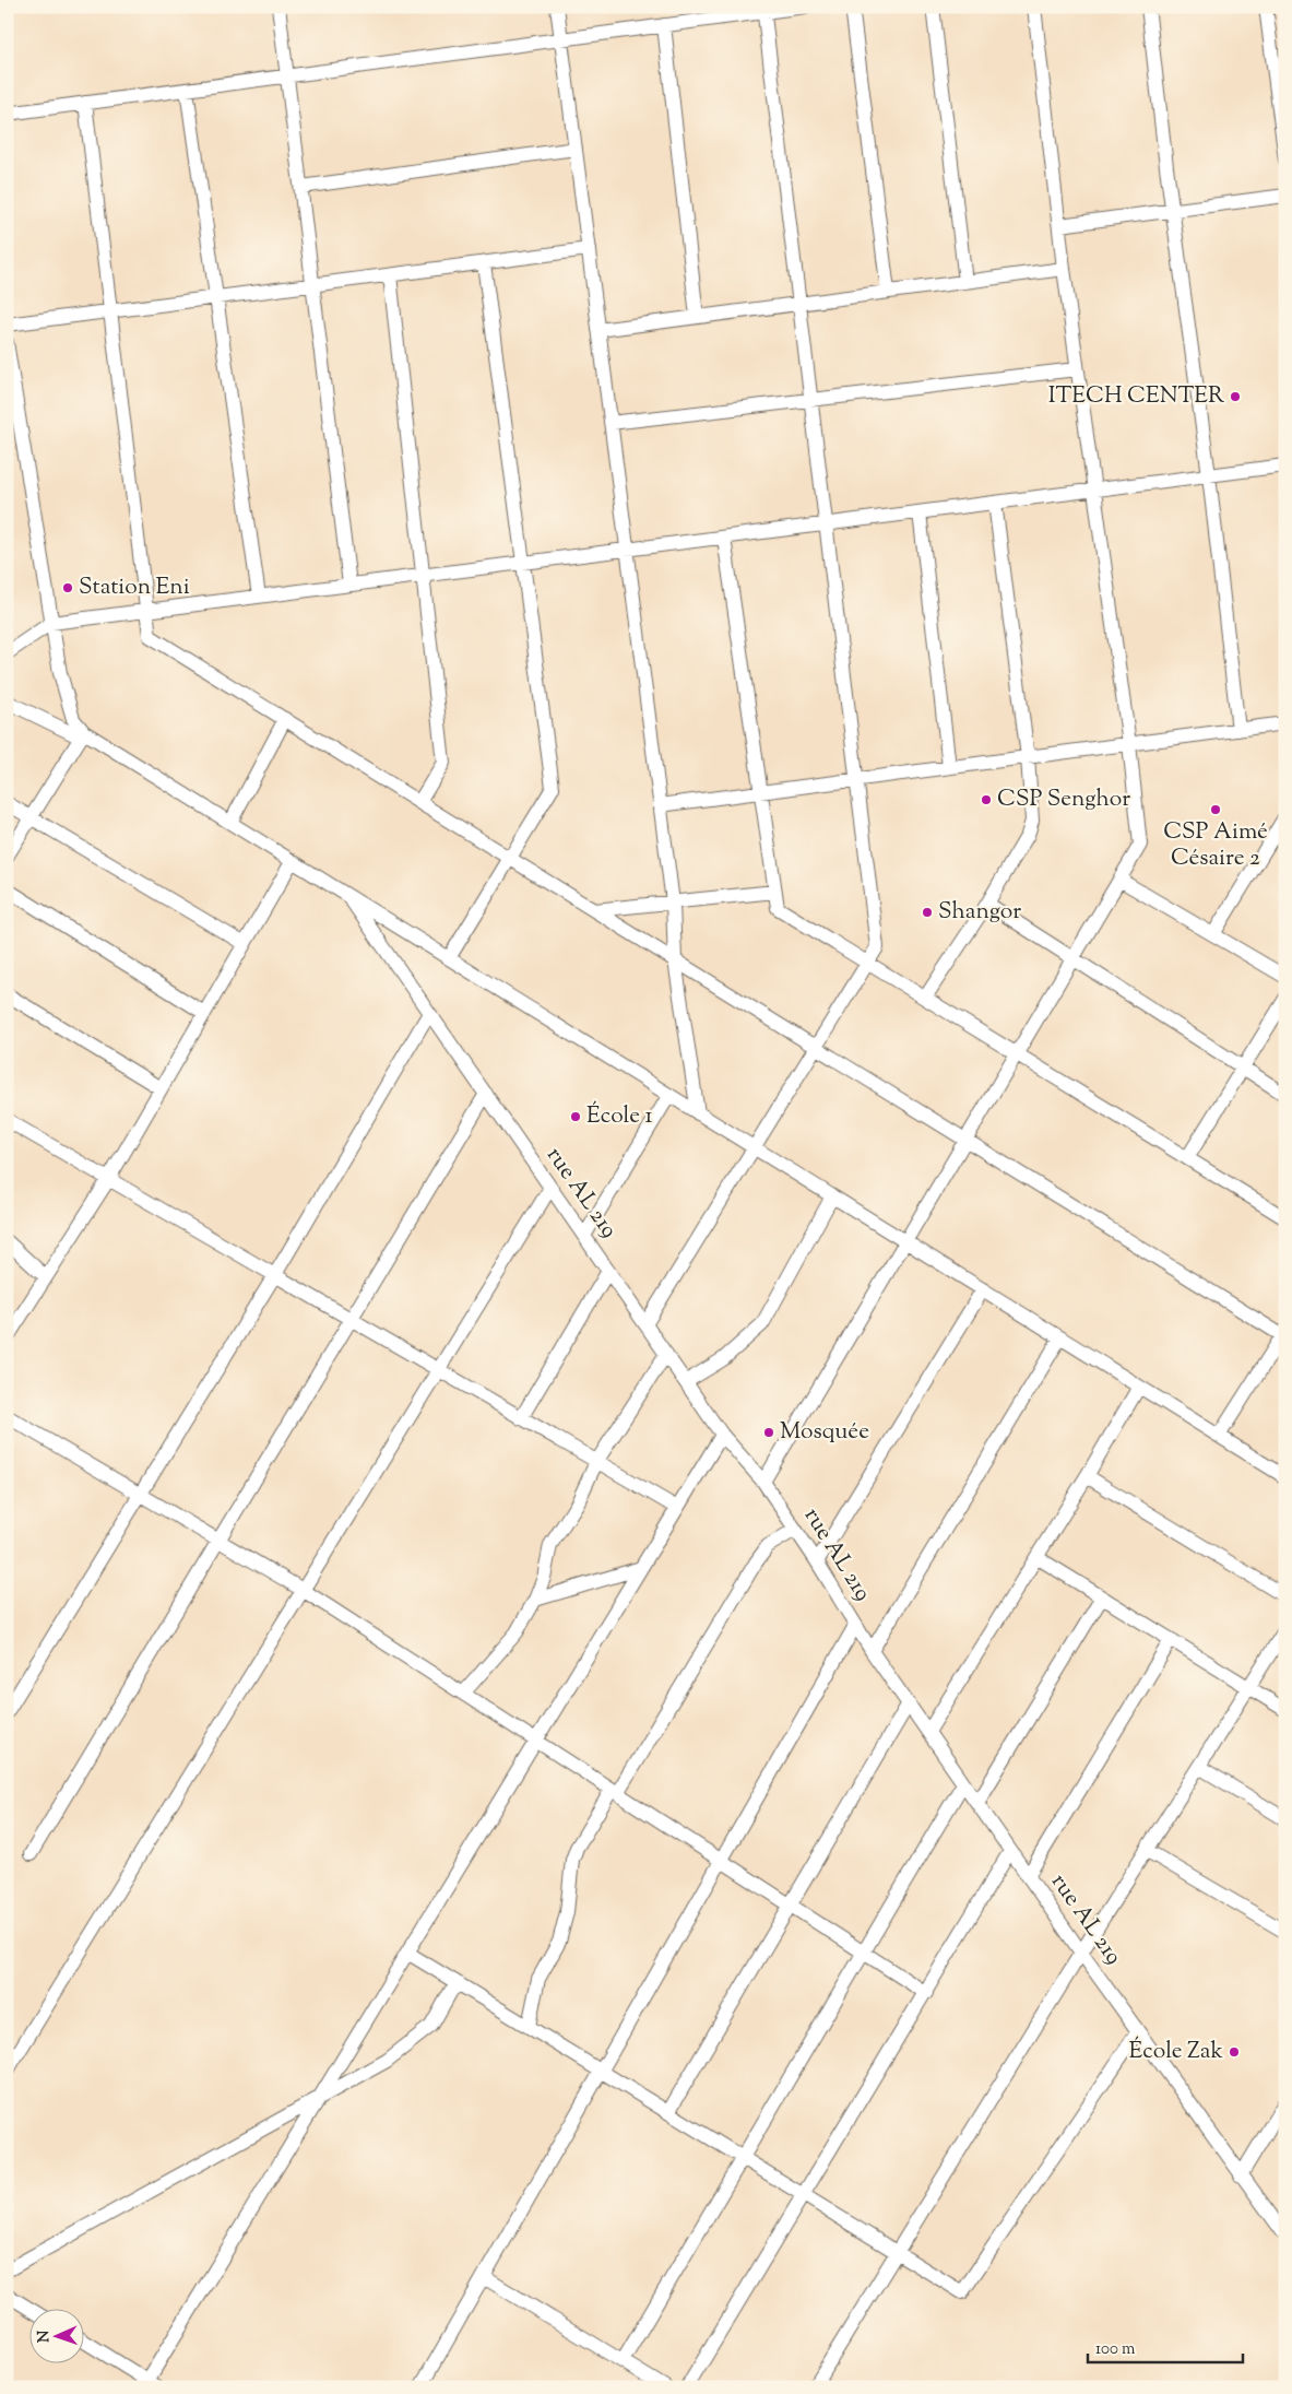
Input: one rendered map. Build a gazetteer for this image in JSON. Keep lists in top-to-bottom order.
{
  "streets": {
    "street": ["rue AL 219"]
  },
  "places": [
    "ITECH CENTER",
    "Station Eni",
    "CSP Senghor",
    "CSP Aimé Césaire 2",
    "Shangor",
    "École 1",
    "Mosquée",
    "École Zak"
  ],
  "scale_bar": "100 m",
  "north": "left"
}
